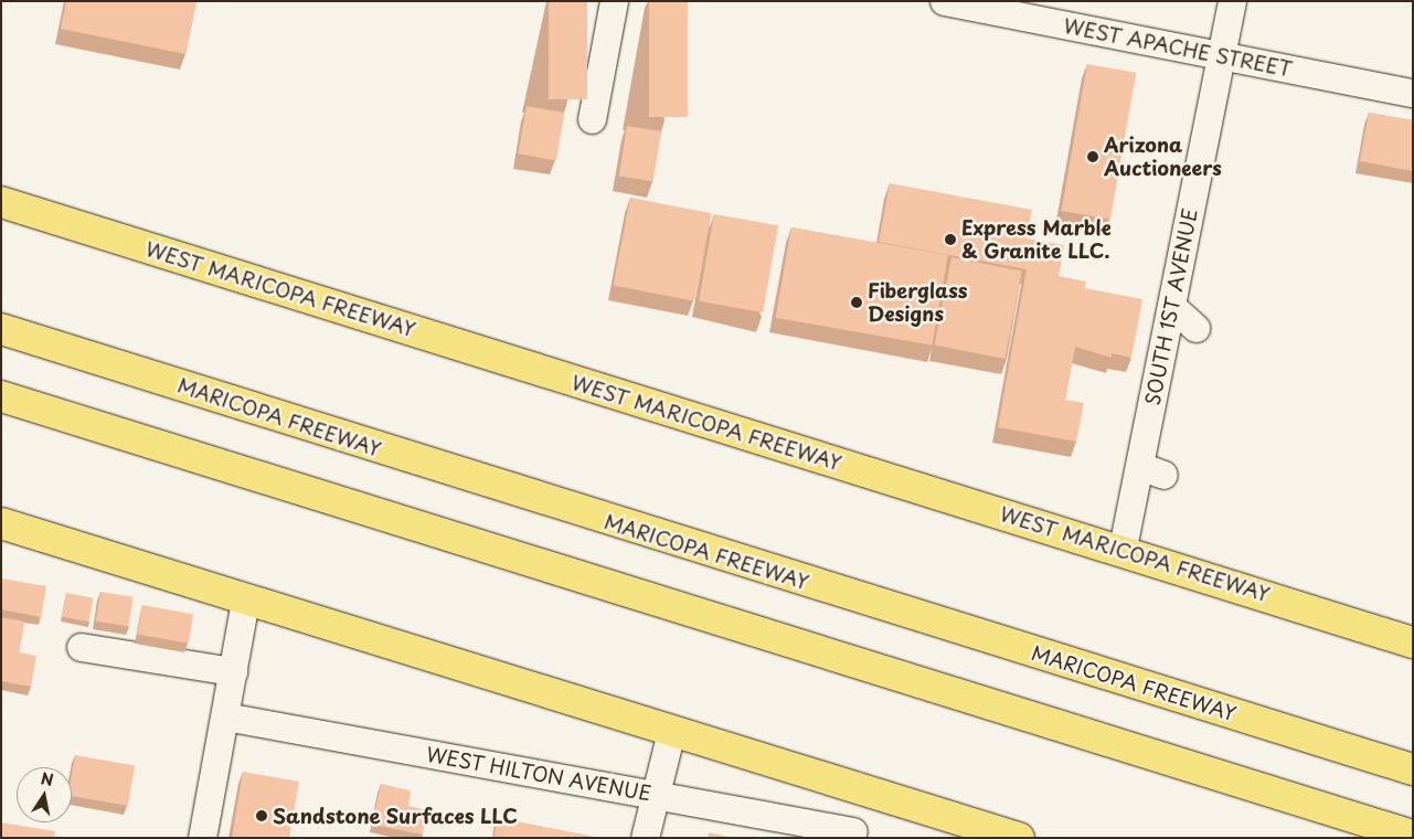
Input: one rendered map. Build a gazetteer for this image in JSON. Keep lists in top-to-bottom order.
{
  "streets": {
    "main road": ["WEST MARICOPA FREEWAY", "MARICOPA FREEWAY"],
    "street": ["WEST APACHE STREET", "SOUTH 1ST AVENUE", "WEST HILTON AVENUE"]
  },
  "crossings": [
    ["WEST APACHE STREET", "SOUTH 1ST AVENUE"],
    ["WEST MARICOPA FREEWAY", "SOUTH 1ST AVENUE"]
  ],
  "places": [
    "Arizona Auctioneers",
    "Express Marble & Granite LLC.",
    "Fiberglass Designs",
    "Sandstone Surfaces LLC"
  ],
  "north": "top"
}
